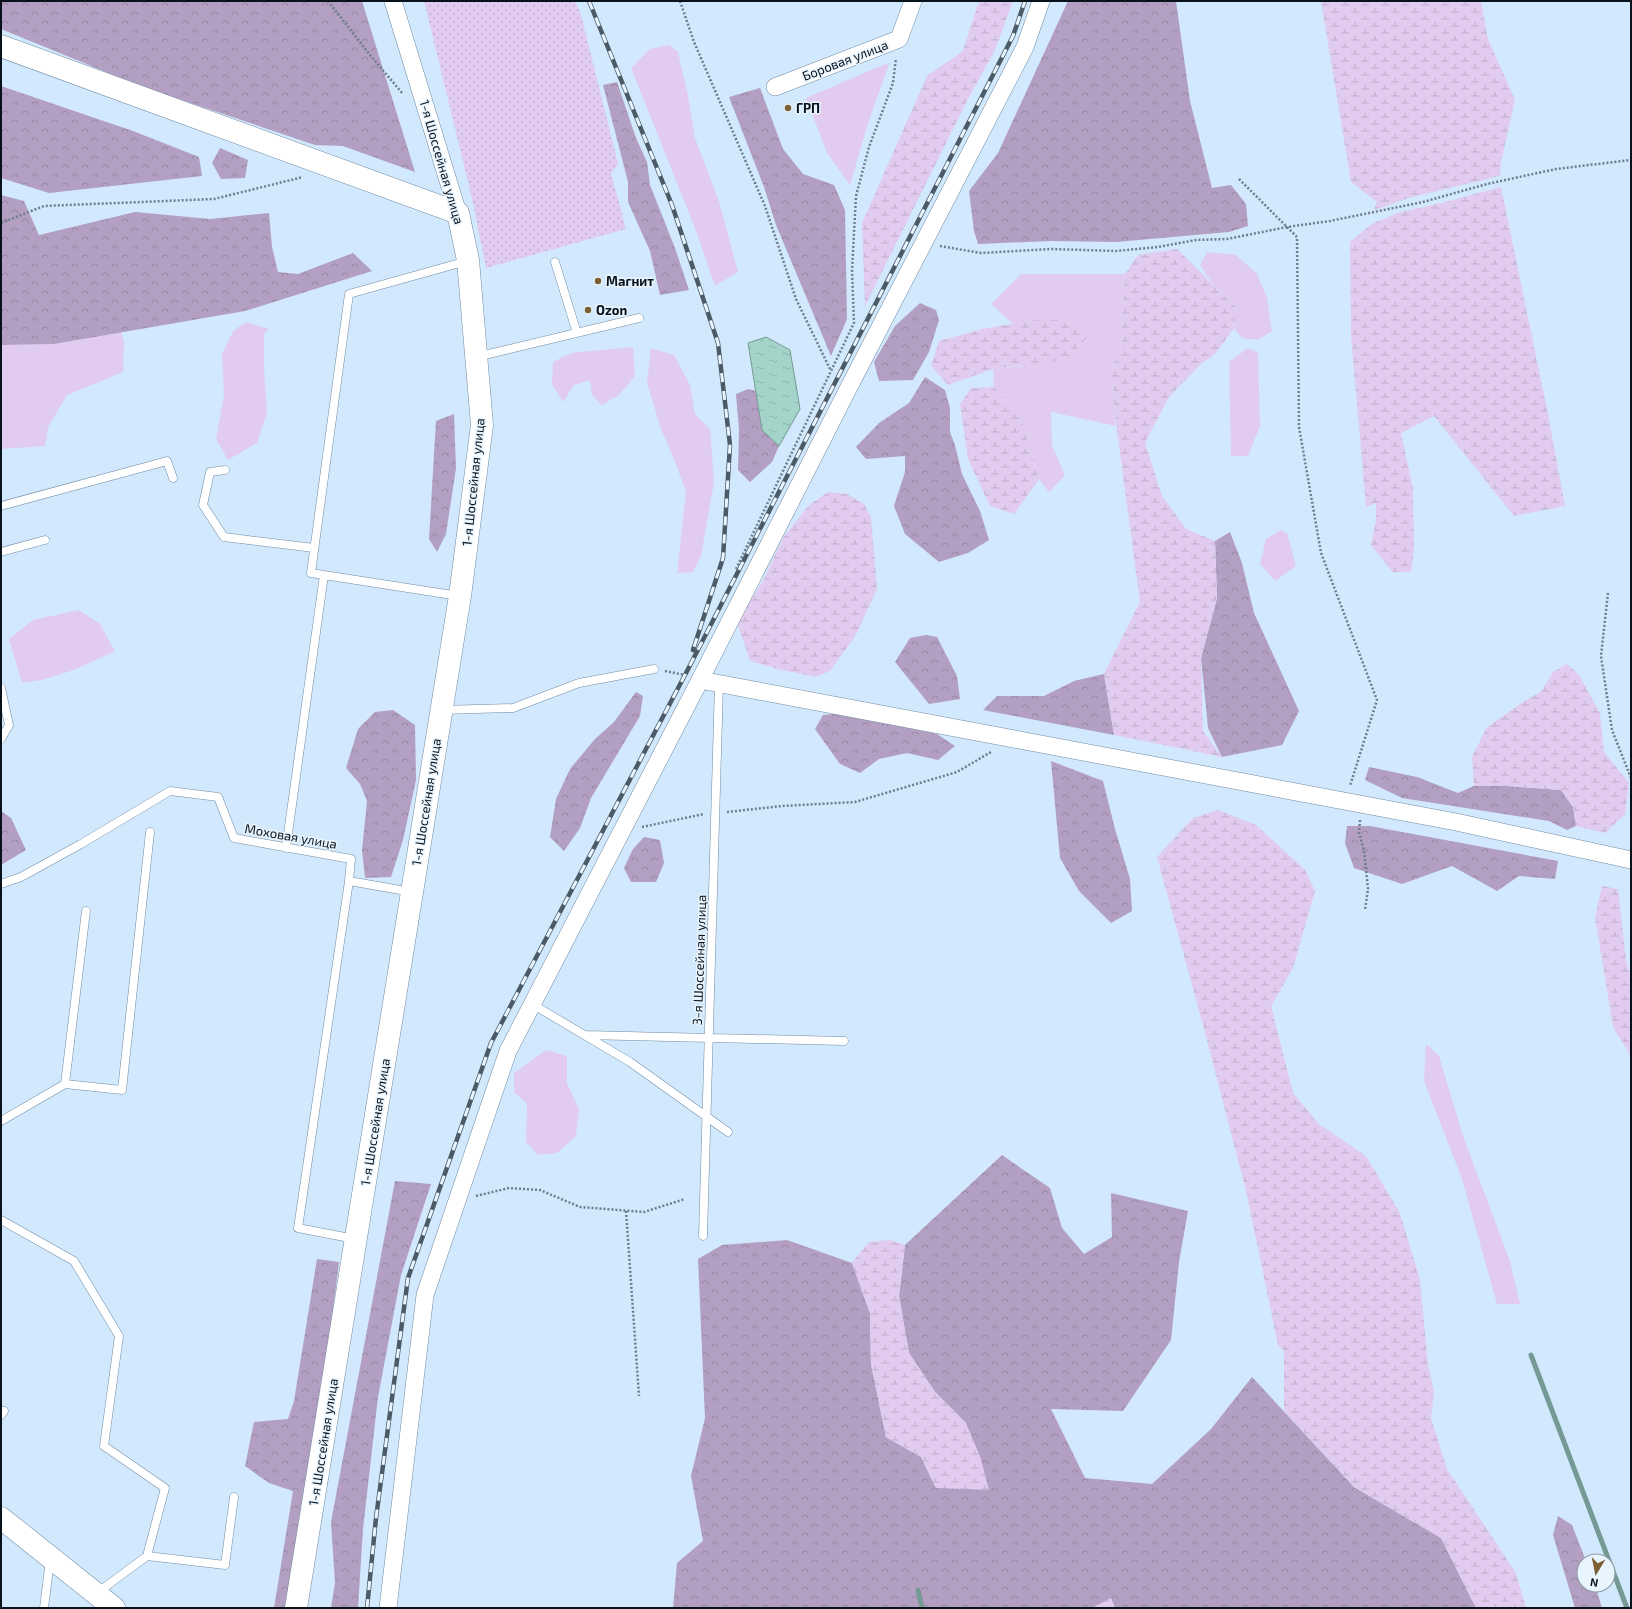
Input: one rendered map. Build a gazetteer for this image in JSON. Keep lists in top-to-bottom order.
{
  "streets": {
    "street": ["Боровая улица", "1-я Шоссейная улица"],
    "lane": ["Моховая улица", "3-я Шоссейная улица"]
  },
  "places": ["ГРП", "Магнит", "Ozon"],
  "north": "bottom"
}
